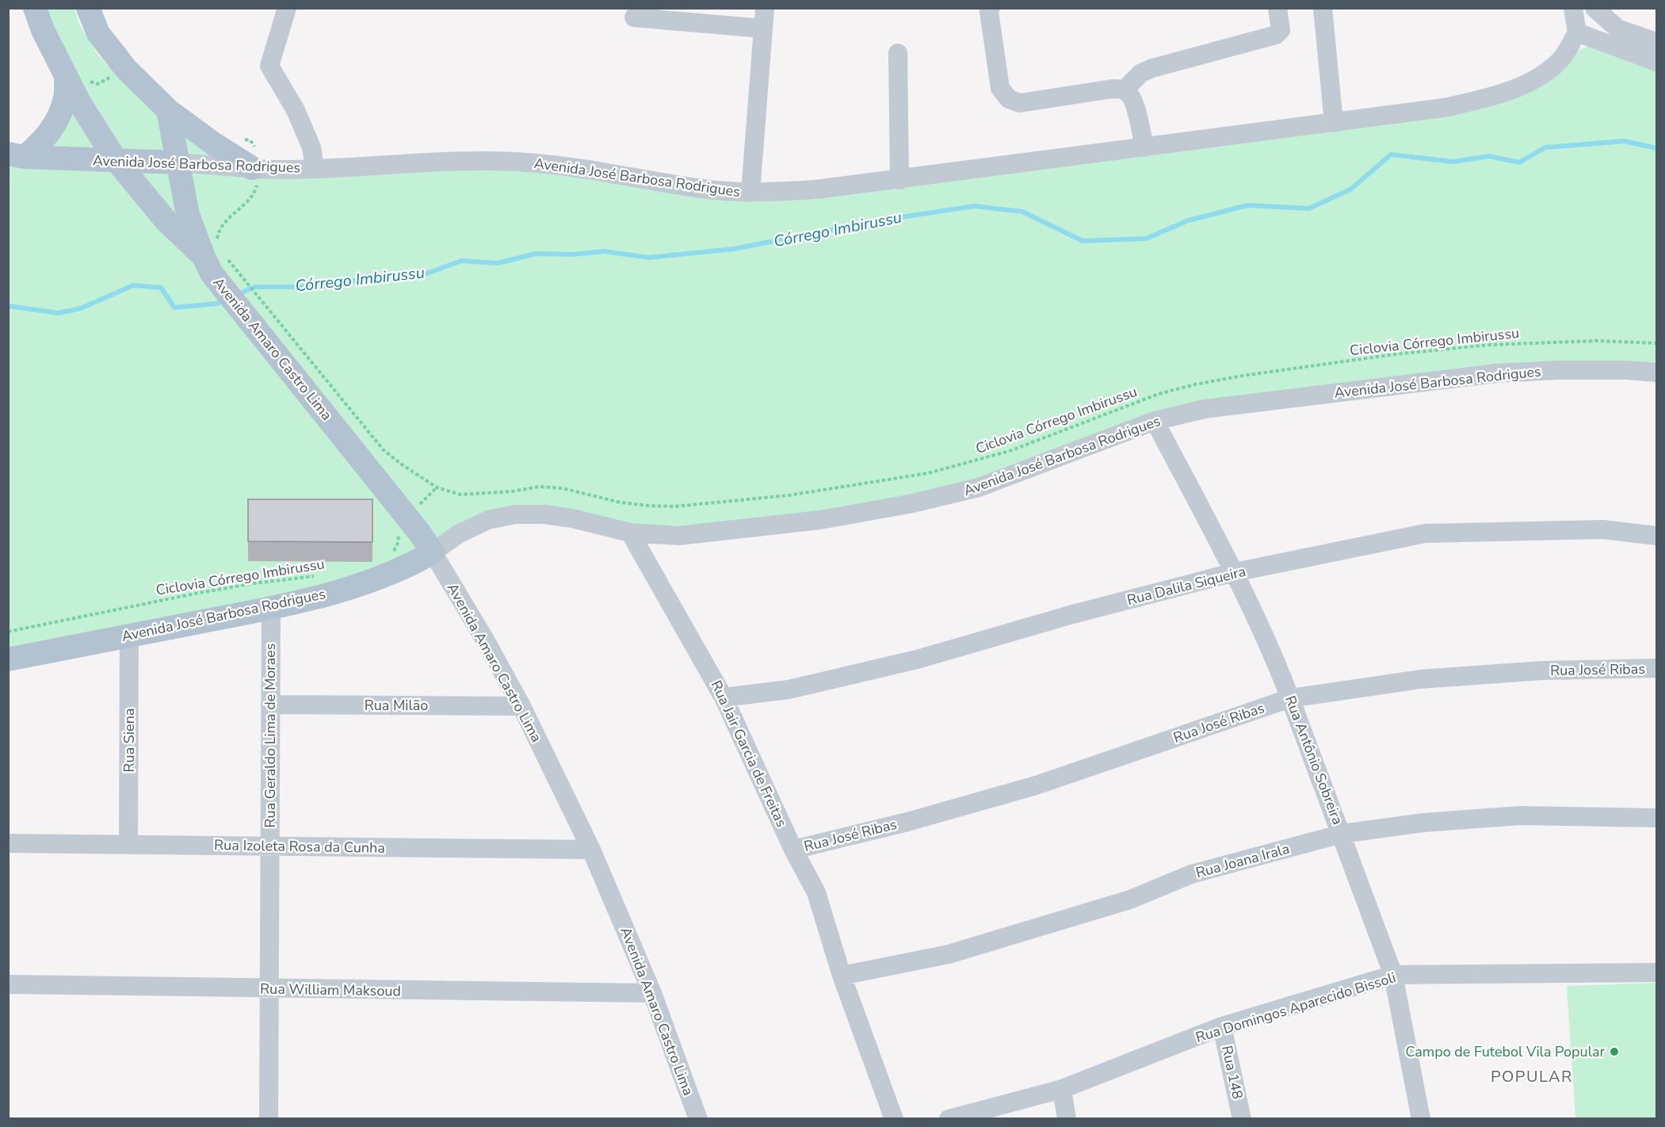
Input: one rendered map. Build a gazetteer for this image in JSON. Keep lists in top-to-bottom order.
{
  "streets": {
    "main road": ["Avenida José Barbosa Rodrigues", "Avenida Amaro Castro Lima"],
    "street": [
      "Rua Dalila Siqueira",
      "Rua José Ribas",
      "Rua Milão",
      "Rua Geraldo Lima de Moraes",
      "Rua Siena",
      "Rua Jair Garcia de Freitas",
      "Rua Antônio Sobreira",
      "Rua Izoleta Rosa da Cunha",
      "Rua Joana Irala",
      "Rua William Maksoud",
      "Rua Domingos Aparecido Bissoli",
      "Rua 148"
    ],
    "path": ["Ciclovia Córrego Imbirussu"]
  },
  "crossings": [
    ["Avenida José Barbosa Rodrigues", "Avenida Amaro Castro Lima"],
    ["Avenida José Barbosa Rodrigues", "Rua Geraldo Lima de Moraes"],
    ["Avenida José Barbosa Rodrigues", "Rua Siena"],
    ["Avenida José Barbosa Rodrigues", "Rua Jair Garcia de Freitas"],
    ["Avenida José Barbosa Rodrigues", "Rua Antônio Sobreira"],
    ["Ciclovia Córrego Imbirussu", "Avenida Amaro Castro Lima"],
    ["Avenida Amaro Castro Lima", "Rua Milão"],
    ["Avenida Amaro Castro Lima", "Rua Izoleta Rosa da Cunha"],
    ["Avenida Amaro Castro Lima", "Rua William Maksoud"],
    ["Rua Dalila Siqueira", "Rua Jair Garcia de Freitas"],
    ["Rua Dalila Siqueira", "Rua Antônio Sobreira"],
    ["Rua José Ribas", "Rua Jair Garcia de Freitas"],
    ["Rua José Ribas", "Rua Antônio Sobreira"],
    ["Rua Milão", "Rua Geraldo Lima de Moraes"],
    ["Rua Geraldo Lima de Moraes", "Rua Izoleta Rosa da Cunha"],
    ["Rua Geraldo Lima de Moraes", "Rua William Maksoud"],
    ["Rua Siena", "Rua Izoleta Rosa da Cunha"],
    ["Rua Jair Garcia de Freitas", "Rua Joana Irala"],
    ["Rua Antônio Sobreira", "Rua Joana Irala"],
    ["Rua Antônio Sobreira", "Rua Domingos Aparecido Bissoli"],
    ["Rua Domingos Aparecido Bissoli", "Rua 148"]
  ],
  "districts": ["POPULAR"],
  "water": ["Córrego Imbirussu"],
  "places": ["Campo de Futebol Vila Popular"]
}
